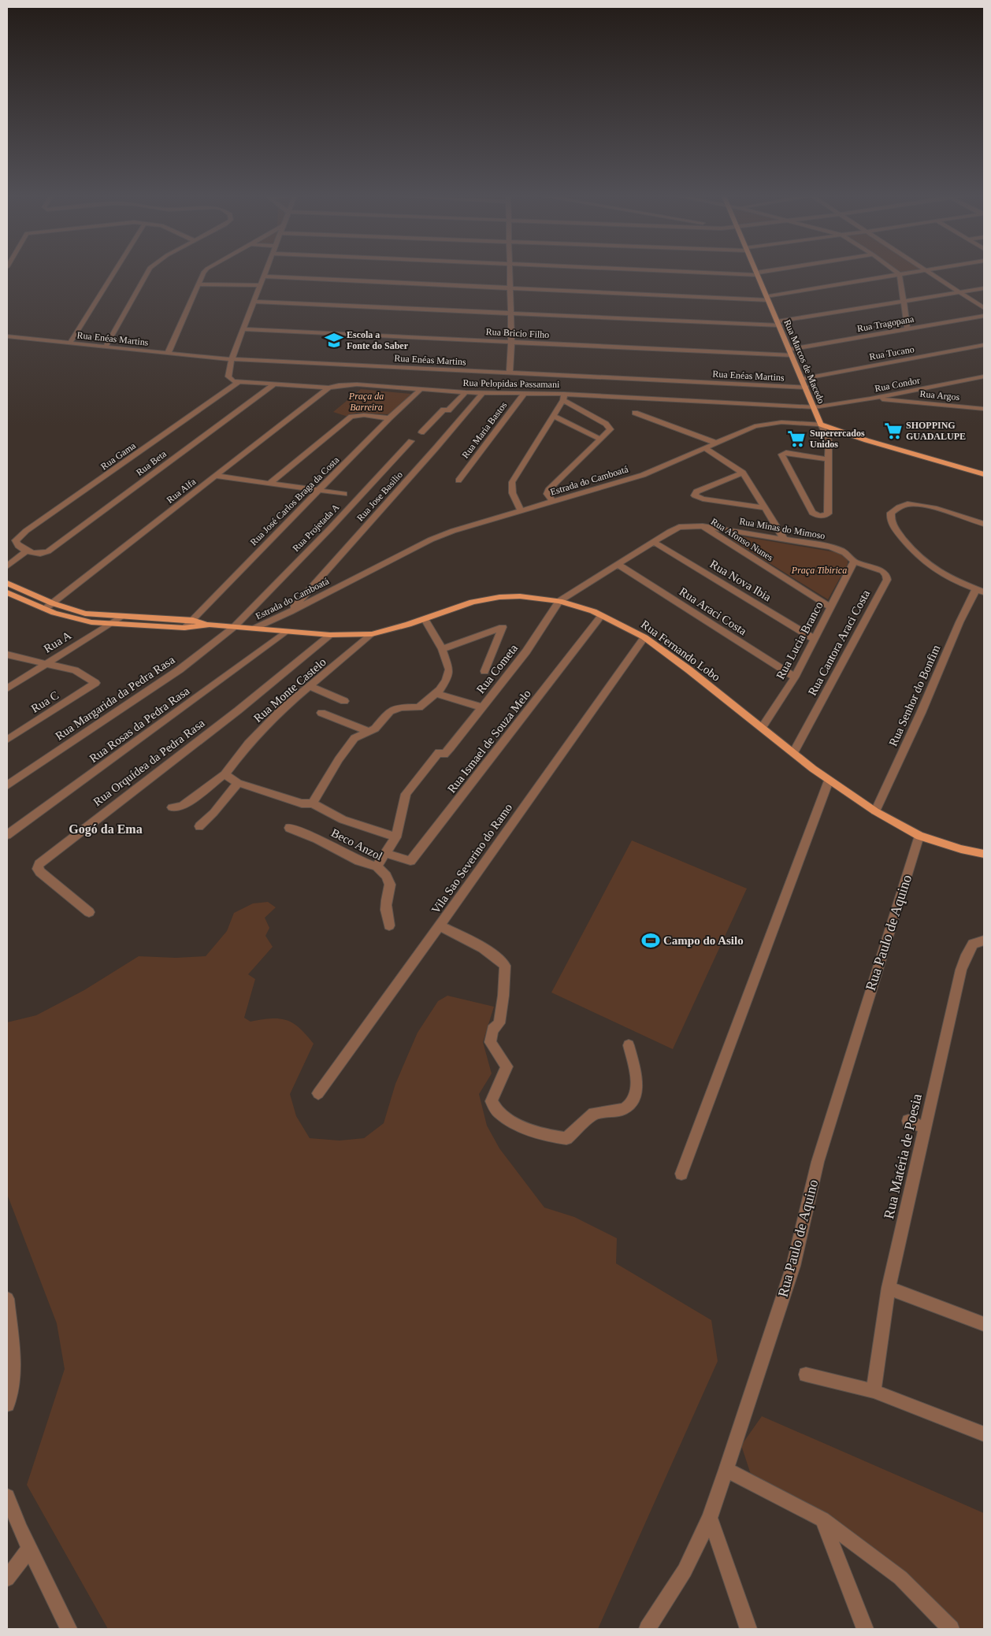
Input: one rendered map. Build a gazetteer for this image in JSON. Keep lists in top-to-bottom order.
{
  "streets": {
    "main road": ["Rua Marcos de Macedo", "Estrada do Camboatá", "Rua Fernando Lobo"],
    "street": [
      "Rua Tragopana",
      "Rua Bricio Filho",
      "Rua Enéas Martins",
      "Rua Tucano",
      "Rua Pelopidas Passamani",
      "Rua Condor",
      "Rua Argos",
      "Rua Maria Bastos",
      "Rua Gama",
      "Rua Beta",
      "Rua Alfa",
      "Rua Jose Basilio",
      "Rua José Carlos Braga da Costa",
      "Rua Projetada A",
      "Rua Minas do Mimoso",
      "Rua Afonso Nunes",
      "Rua Nova Ibia",
      "Rua Araci Costa",
      "Rua Lucia Branco",
      "Rua A",
      "Rua Cantora Araci Costa",
      "Rua Cometa",
      "Rua Monte Castelo",
      "Rua Senhor do Bonfim",
      "Rua Margarida da Pedra Rasa",
      "Rua C",
      "Rua Rosas da Pedra Rasa",
      "Rua Ismael de Souza Melo",
      "Rua Orquídea da Pedra Rasa",
      "Beco Anzol",
      "Vila Sao Severino do Ramo",
      "Rua Paulo de Aquino",
      "Rua Matéria de Poesia"
    ]
  },
  "crossings": [
    ["Rua Tragopana", "Rua Bricio Filho"],
    ["Rua Tragopana", "Rua Marcos de Macedo"],
    ["Rua Bricio Filho", "Rua Marcos de Macedo"],
    ["Rua Enéas Martins", "Rua Marcos de Macedo"],
    ["Rua Tucano", "Rua Marcos de Macedo"],
    ["Rua Marcos de Macedo", "Rua Pelopidas Passamani"],
    ["Rua Marcos de Macedo", "Rua Condor"],
    ["Rua Marcos de Macedo", "Estrada do Camboatá"],
    ["Rua Pelopidas Passamani", "Rua Condor"],
    ["Rua Pelopidas Passamani", "Rua Maria Bastos"],
    ["Rua Pelopidas Passamani", "Rua Gama"],
    ["Rua Pelopidas Passamani", "Rua Beta"],
    ["Rua Pelopidas Passamani", "Rua Alfa"],
    ["Rua Pelopidas Passamani", "Rua Jose Basilio"],
    ["Rua Pelopidas Passamani", "Rua José Carlos Braga da Costa"],
    ["Rua Condor", "Rua Argos"],
    ["Rua Gama", "Rua Beta"],
    ["Estrada do Camboatá", "Rua Alfa"],
    ["Estrada do Camboatá", "Rua Jose Basilio"],
    ["Estrada do Camboatá", "Rua José Carlos Braga da Costa"],
    ["Estrada do Camboatá", "Rua Projetada A"],
    ["Estrada do Camboatá", "Rua A"],
    ["Estrada do Camboatá", "Rua Fernando Lobo"],
    ["Estrada do Camboatá", "Rua Margarida da Pedra Rasa"],
    ["Rua Projetada A", "Rua Margarida da Pedra Rasa"],
    ["Rua Minas do Mimoso", "Rua Afonso Nunes"],
    ["Rua Minas do Mimoso", "Rua Lucia Branco"],
    ["Rua Minas do Mimoso", "Rua Cantora Araci Costa"],
    ["Rua Afonso Nunes", "Rua Nova Ibia"],
    ["Rua Afonso Nunes", "Rua Araci Costa"],
    ["Rua Afonso Nunes", "Rua Lucia Branco"],
    ["Rua Afonso Nunes", "Rua Fernando Lobo"],
    ["Rua Afonso Nunes", "Rua Cometa"],
    ["Rua Nova Ibia", "Rua Lucia Branco"],
    ["Rua Araci Costa", "Rua Lucia Branco"],
    ["Rua Lucia Branco", "Rua Cantora Araci Costa"],
    ["Rua Lucia Branco", "Rua Fernando Lobo"],
    ["Rua A", "Rua C"],
    ["Rua Cantora Araci Costa", "Rua Fernando Lobo"],
    ["Rua Fernando Lobo", "Rua Cometa"],
    ["Rua Fernando Lobo", "Rua Monte Castelo"],
    ["Rua Fernando Lobo", "Rua Senhor do Bonfim"],
    ["Rua Fernando Lobo", "Rua Rosas da Pedra Rasa"],
    ["Rua Fernando Lobo", "Rua Ismael de Souza Melo"],
    ["Rua Fernando Lobo", "Rua Orquídea da Pedra Rasa"],
    ["Rua Fernando Lobo", "Vila Sao Severino do Ramo"],
    ["Rua Fernando Lobo", "Rua Paulo de Aquino"]
  ],
  "districts": ["Gogó da Ema"],
  "parks": ["Praça da Barreira", "Praça Tibirica"],
  "places": {
    "school or university": ["Escola a Fonte do Saber"],
    "supermarket": ["SHOPPING GUADALUPE", "Superercados Unidos"],
    "sports": ["Campo do Asilo"]
  }
}
